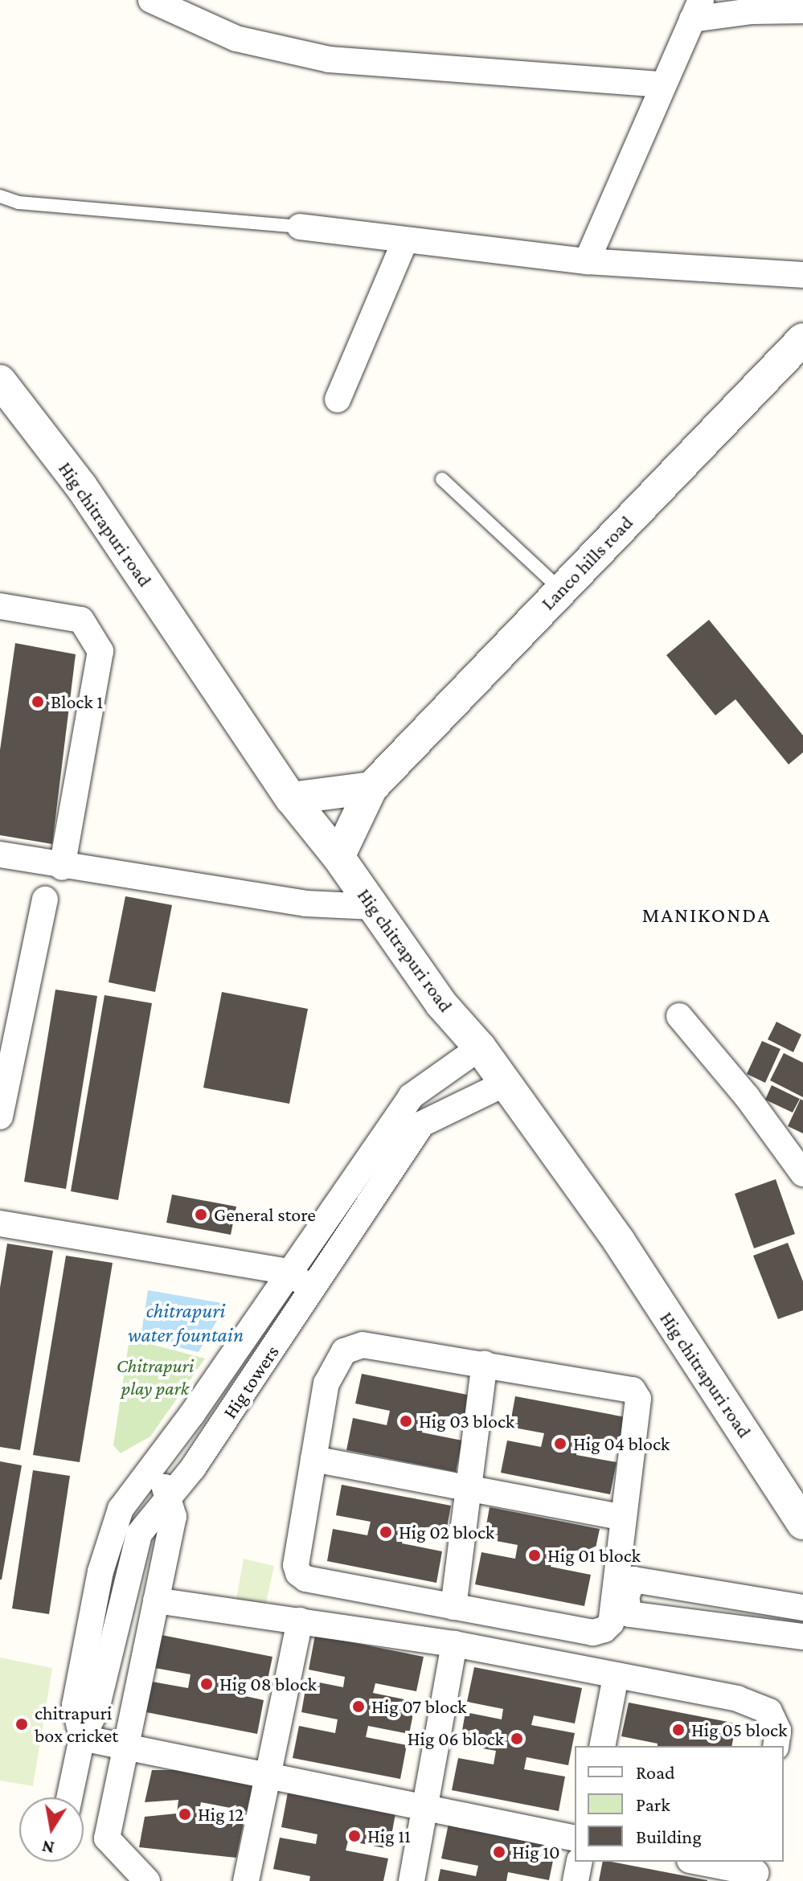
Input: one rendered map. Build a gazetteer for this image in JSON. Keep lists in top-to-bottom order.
{
  "streets": {
    "street": ["Hig chitrapuri road", "Lanco hills road", "Hig towers"]
  },
  "crossings": [
    ["Hig chitrapuri road", "Lanco hills road"],
    ["Hig chitrapuri road", "Hig towers"]
  ],
  "districts": ["MANIKONDA"],
  "water": ["chitrapuri water fountain"],
  "parks": ["Chitrapuri play park"],
  "places": [
    "Block 1",
    "General store",
    "Hig 03 block",
    "Hig 04 block",
    "Hig 02 block",
    "Hig 01 block",
    "Hig 08 block",
    "Hig 07 block",
    "chitrapuri box cricket",
    "Hig 05 block",
    "Hig 06 block",
    "Hig 12",
    "Hig 11",
    "Hig 10"
  ],
  "legend": ["Road", "Park", "Building"],
  "north": "bottom"
}
